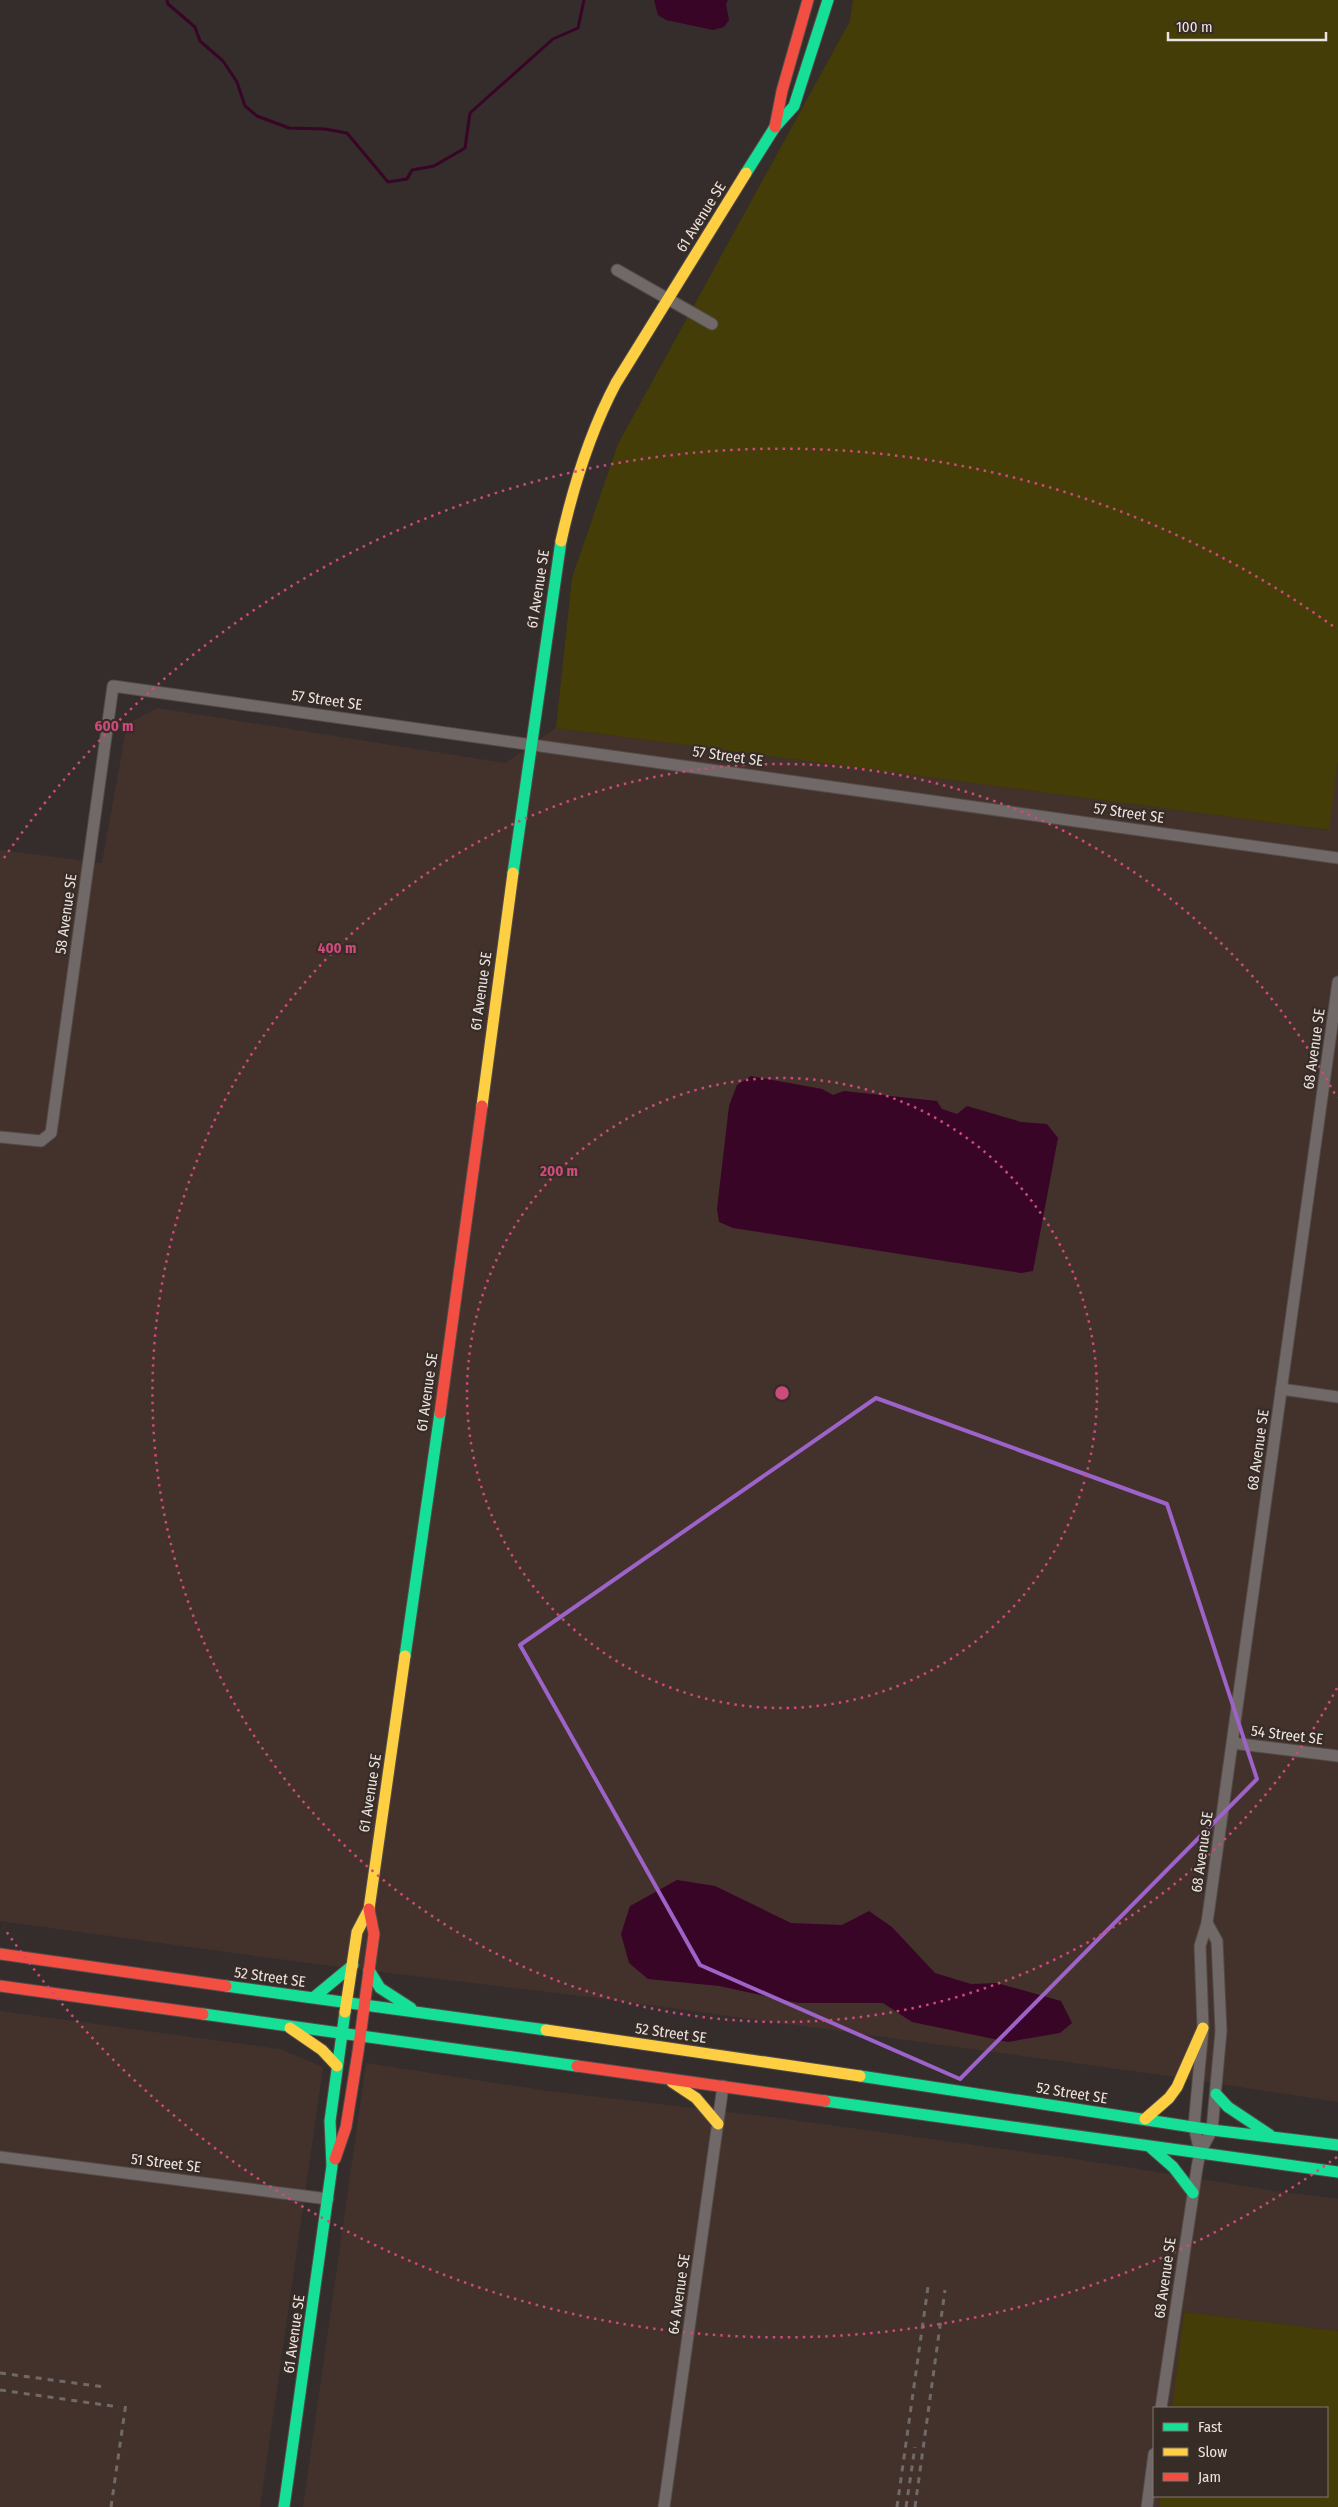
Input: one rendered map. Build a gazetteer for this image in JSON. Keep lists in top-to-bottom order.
{
  "streets": {
    "main road": ["61 Avenue SE", "52 Street SE"],
    "street": [
      "57 Street SE",
      "58 Avenue SE",
      "68 Avenue SE",
      "54 Street SE",
      "51 Street SE",
      "64 Avenue SE"
    ]
  },
  "crossings": [
    ["61 Avenue SE", "57 Street SE"],
    ["61 Avenue SE", "52 Street SE"],
    ["61 Avenue SE", "51 Street SE"],
    ["57 Street SE", "58 Avenue SE"],
    ["68 Avenue SE", "54 Street SE"],
    ["68 Avenue SE", "52 Street SE"]
  ],
  "legend": ["Fast", "Slow", "Jam"],
  "scale_bar": "100 m",
  "rings": ["600 m", "400 m", "200 m"]
}
